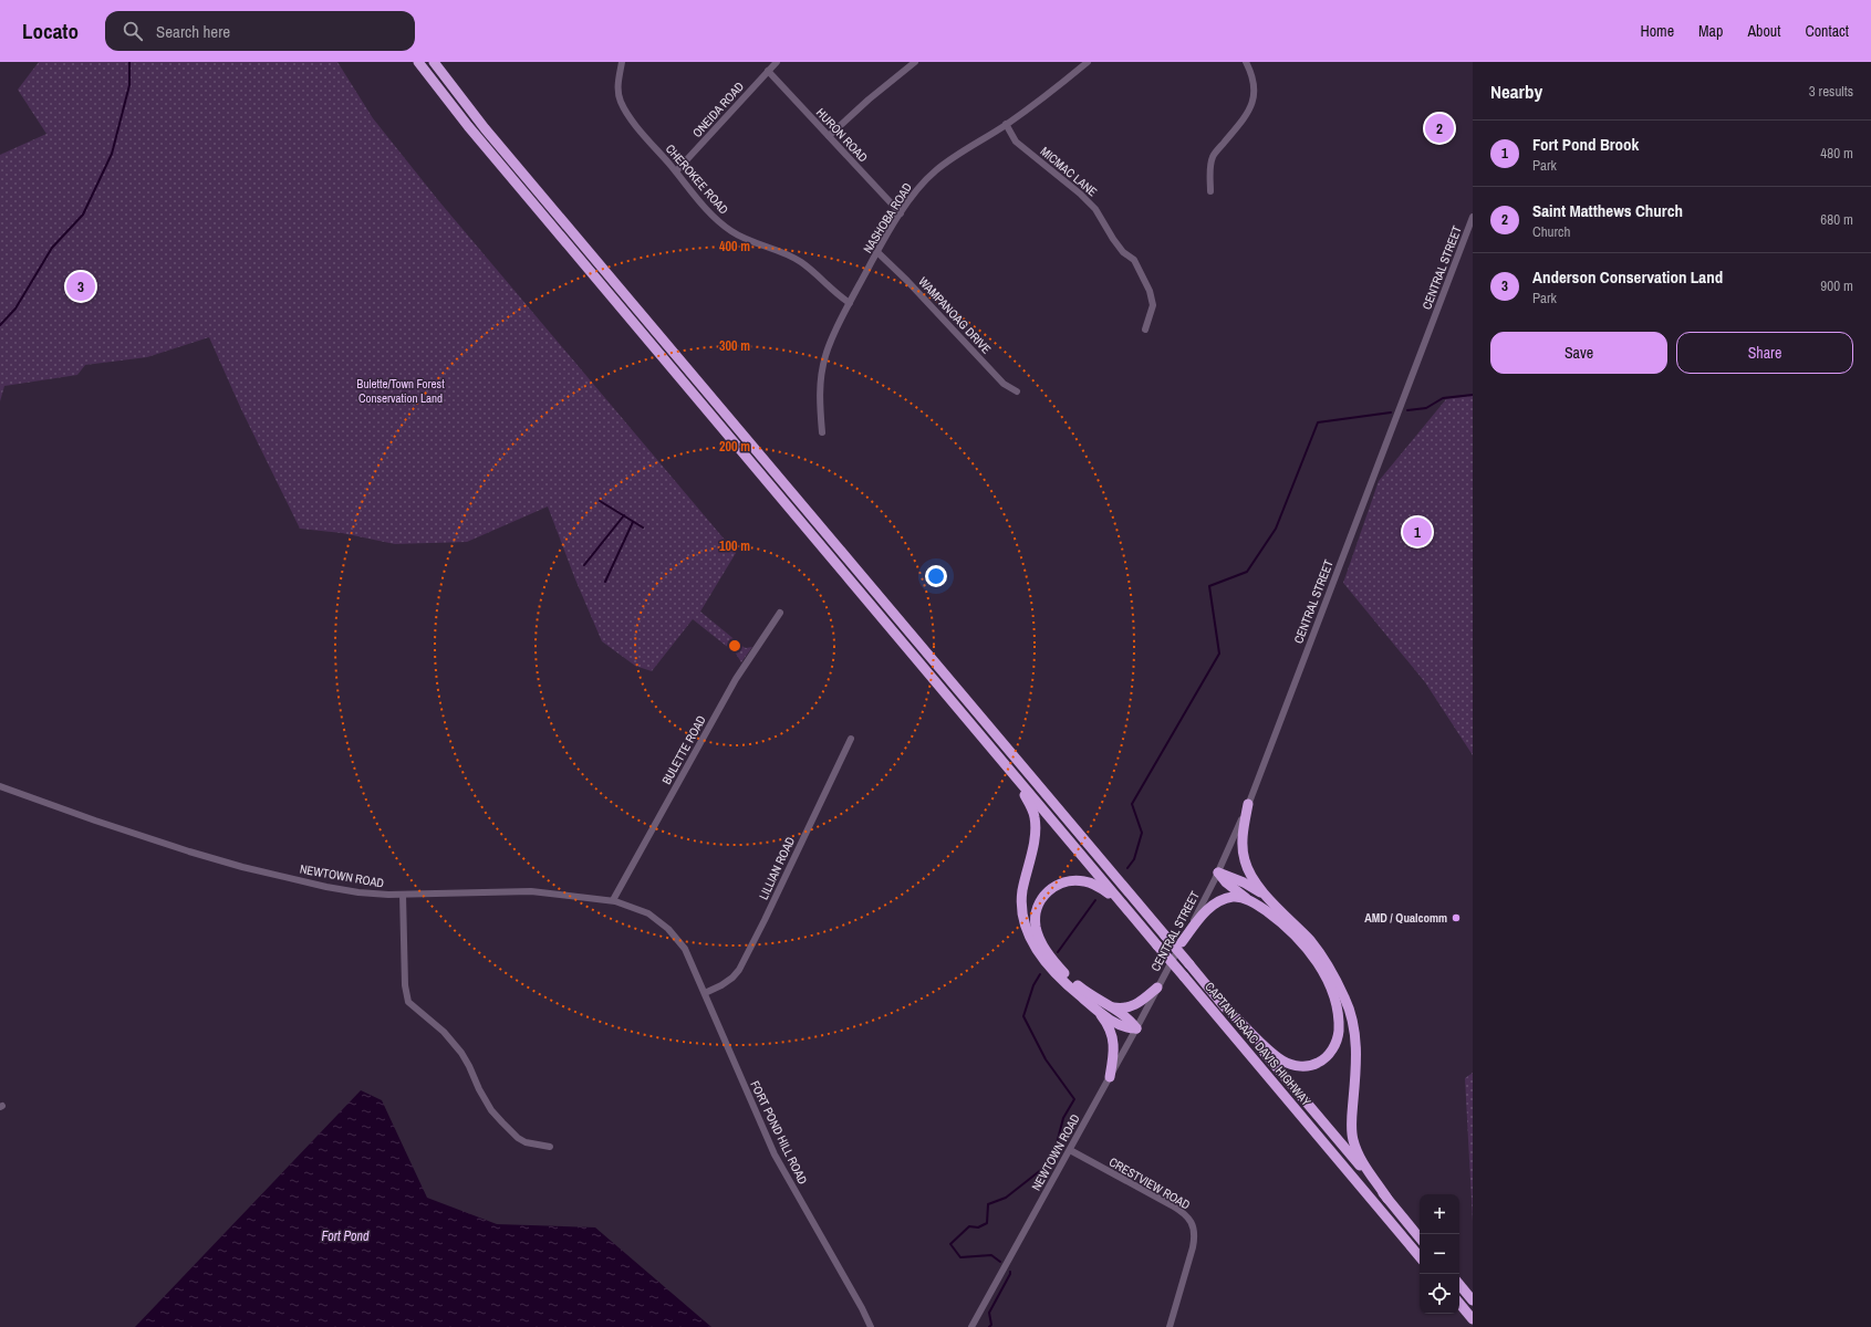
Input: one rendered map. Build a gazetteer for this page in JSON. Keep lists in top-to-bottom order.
{
  "streets": {
    "highway": ["CAPTAIN ISAAC DAVIS HIGHWAY"],
    "street": [
      "ONEIDA ROAD",
      "HURON ROAD",
      "MICMAC LANE",
      "CHEROKEE ROAD",
      "NASHOBA ROAD",
      "CENTRAL STREET",
      "WAMPANOAG DRIVE",
      "BULETTE ROAD",
      "LILLIAN ROAD",
      "NEWTOWN ROAD",
      "FORT POND HILL ROAD",
      "CRESTVIEW ROAD"
    ]
  },
  "crossings": [
    ["ONEIDA ROAD", "HURON ROAD"],
    ["ONEIDA ROAD", "CHEROKEE ROAD"],
    ["HURON ROAD", "NASHOBA ROAD"],
    ["MICMAC LANE", "NASHOBA ROAD"],
    ["CHEROKEE ROAD", "NASHOBA ROAD"],
    ["NASHOBA ROAD", "WAMPANOAG DRIVE"],
    ["CENTRAL STREET", "NEWTOWN ROAD"],
    ["BULETTE ROAD", "NEWTOWN ROAD"],
    ["LILLIAN ROAD", "FORT POND HILL ROAD"],
    ["NEWTOWN ROAD", "FORT POND HILL ROAD"],
    ["NEWTOWN ROAD", "CRESTVIEW ROAD"]
  ],
  "water": ["Fort Pond"],
  "parks": ["Bulette/Town Forest Conservation Land"],
  "places": ["AMD / Qualcomm"],
  "page": {
    "header": "Locato",
    "search": "Search here",
    "nav": [
      "Home",
      "Map",
      "About",
      "Contact"
    ],
    "heading": ["Nearby", "3 results"],
    "pins": ["2", "3", "1"],
    "list": [
      {
        "mark": "1",
        "name": "Fort Pond Brook",
        "note": "Park",
        "value": "480 m"
      },
      {
        "mark": "2",
        "name": "Saint Matthews Church",
        "note": "Church",
        "value": "680 m"
      },
      {
        "mark": "3",
        "name": "Anderson Conservation Land",
        "note": "Park",
        "value": "900 m"
      }
    ],
    "buttons": ["Save", "Share"],
    "map_buttons": ["+", "−"]
  },
  "rings": [
    "400 m",
    "300 m",
    "200 m",
    "100 m"
  ]
}
